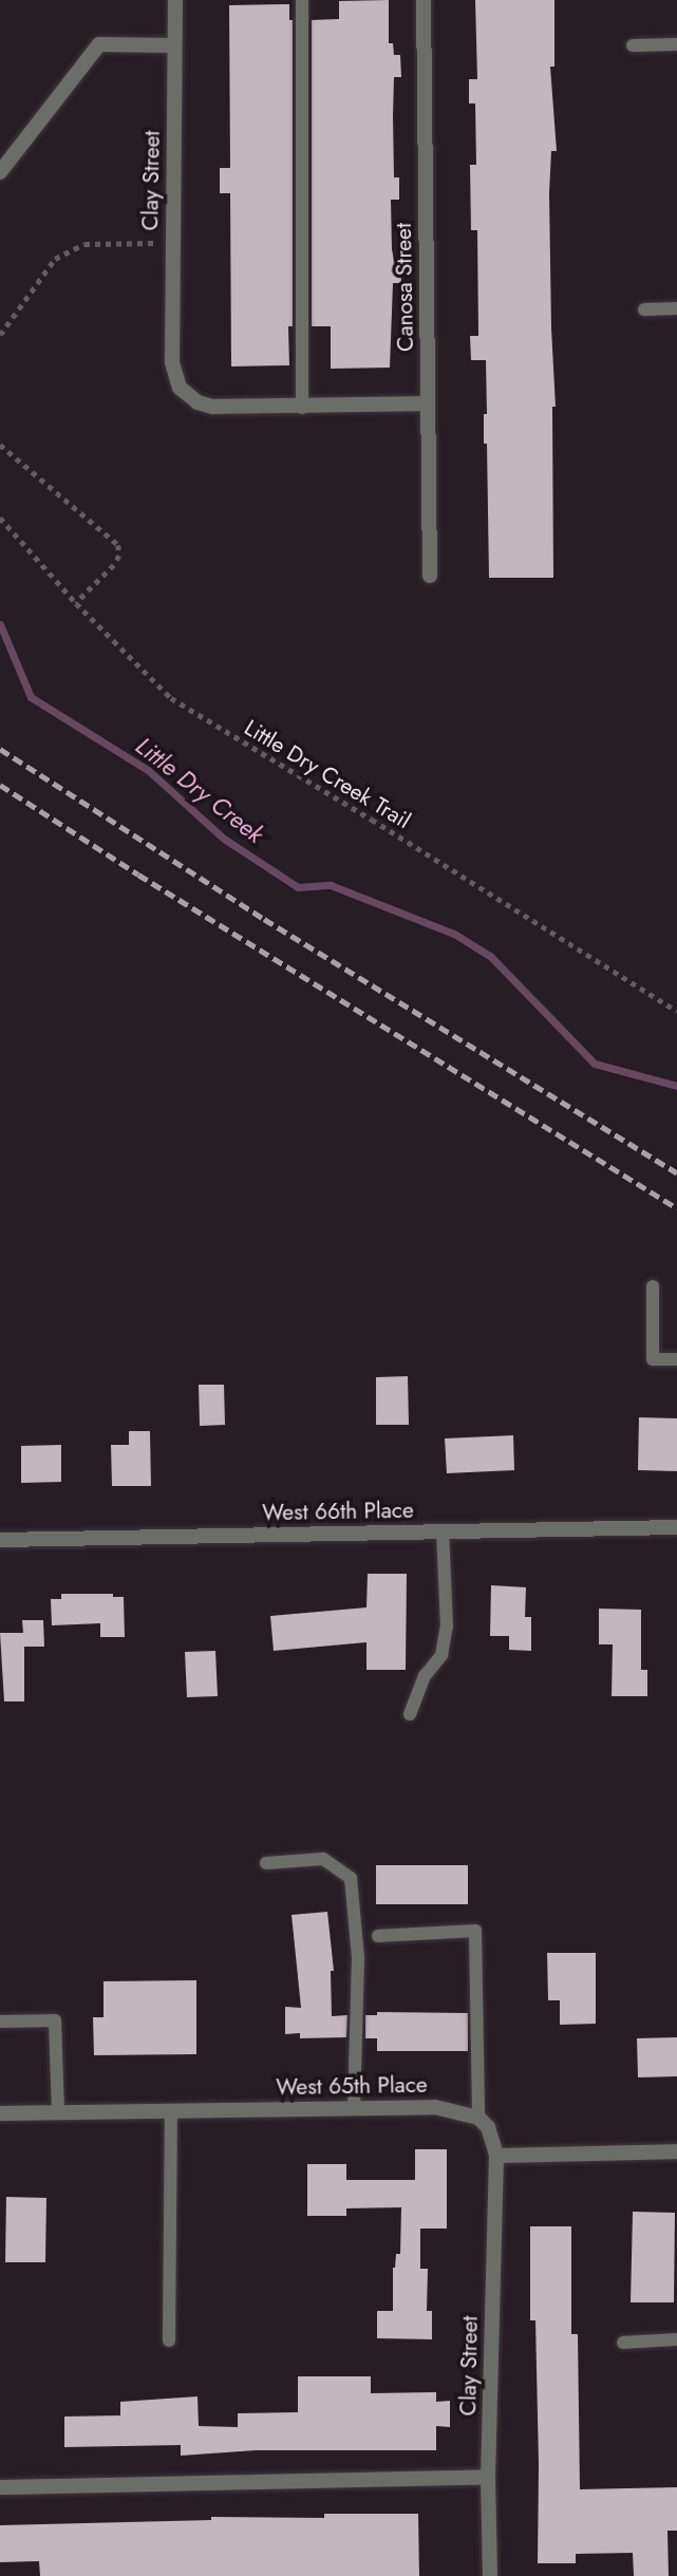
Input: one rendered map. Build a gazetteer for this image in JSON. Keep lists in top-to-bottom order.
{
  "streets": {
    "street": [
      "Clay Street",
      "Canosa Street",
      "West 66th Place",
      "West 65th Place"
    ],
    "path": ["Little Dry Creek Trail"]
  },
  "water": ["Little Dry Creek"]
}
